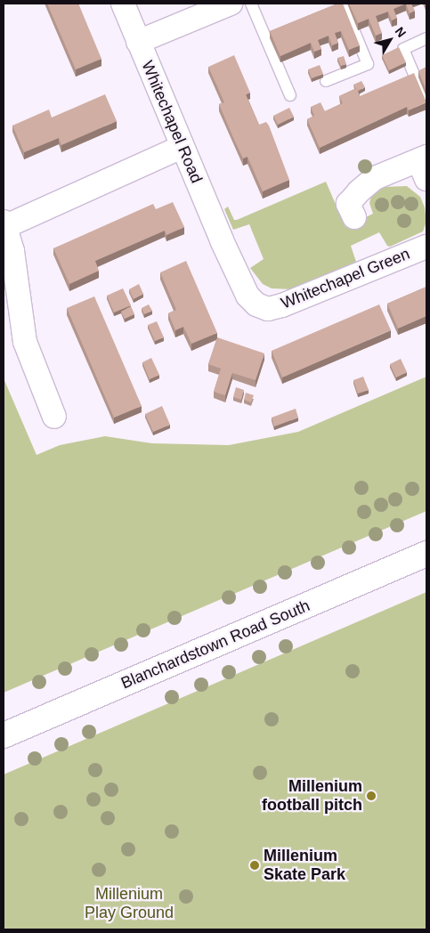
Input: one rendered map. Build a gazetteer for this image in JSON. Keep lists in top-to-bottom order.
{
  "streets": {
    "main road": ["Blanchardstown Road South"],
    "street": ["Whitechapel Road", "Whitechapel Green"]
  },
  "crossings": [
    ["Whitechapel Road", "Whitechapel Green"]
  ],
  "parks": ["Millenium Play Ground"],
  "places": ["Millenium football pitch", "Millenium Skate Park"],
  "north": "top right"
}
